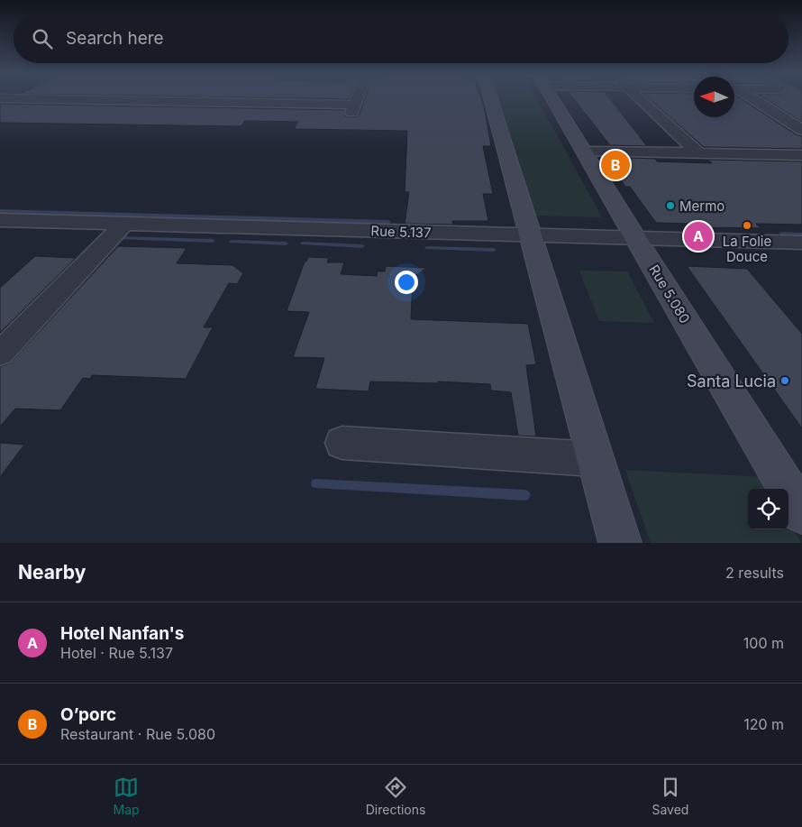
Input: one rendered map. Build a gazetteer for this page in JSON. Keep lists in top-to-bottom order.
{
  "streets": {
    "main road": ["Rue 5.080"],
    "street": ["Rue 5.137"]
  },
  "crossings": [
    ["Rue 5.137", "Rue 5.080"]
  ],
  "places": ["Mermo", "La Folie Douce", "Santa Lucia"],
  "north": "left",
  "page": {
    "search": "Search here",
    "pins": ["B", "A"],
    "heading": ["Nearby", "2 results"],
    "list": [
      {
        "mark": "A",
        "name": "Hotel Nanfan's",
        "note": "Hotel · Rue 5.137",
        "value": "100 m"
      },
      {
        "mark": "B",
        "name": "O’porc",
        "note": "Restaurant · Rue 5.080",
        "value": "120 m"
      }
    ],
    "nav": ["Map", "Directions", "Saved"]
  }
}
